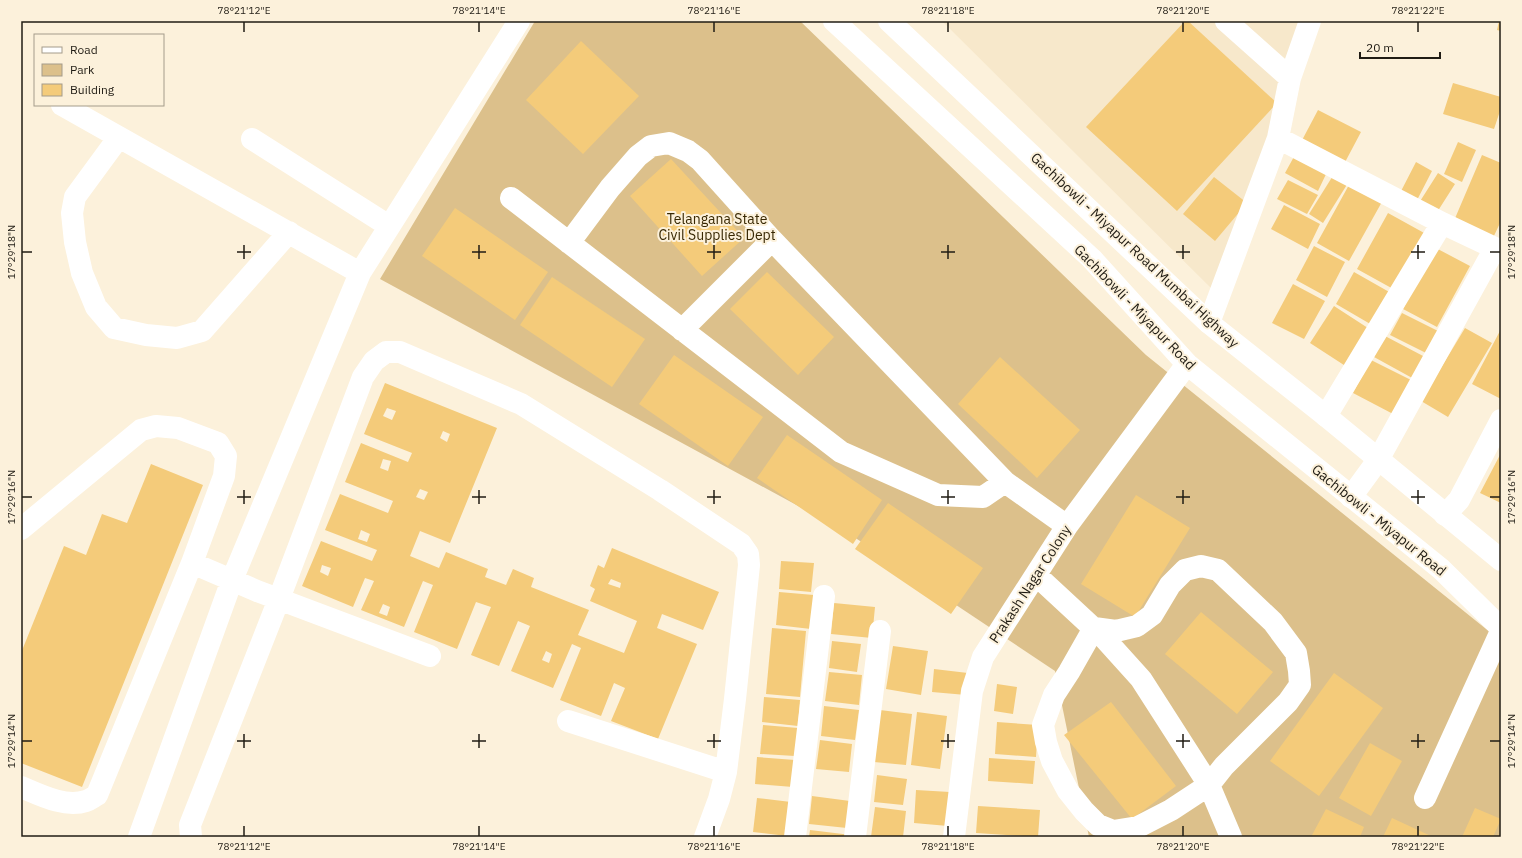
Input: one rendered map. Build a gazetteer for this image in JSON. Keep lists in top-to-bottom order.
{
  "streets": {
    "street": ["Gachibowli - Miyapur Road Mumbai Highway", "Gachibowli - Miyapur Road", "Prakash Nagar Colony"]
  },
  "crossings": [
    ["Gachibowli - Miyapur Road", "Prakash Nagar Colony"]
  ],
  "parks": ["Telangana State Civil Supplies Dept"],
  "legend": ["Road", "Park", "Building"],
  "scale_bar": "20 m",
  "coordinates": [
    "78°21'12\"E",
    "78°21'14\"E",
    "78°21'16\"E",
    "78°21'18\"E",
    "78°21'20\"E",
    "78°21'22\"E",
    "17°29'18\"N",
    "17°29'16\"N",
    "17°29'14\"N"
  ]
}
